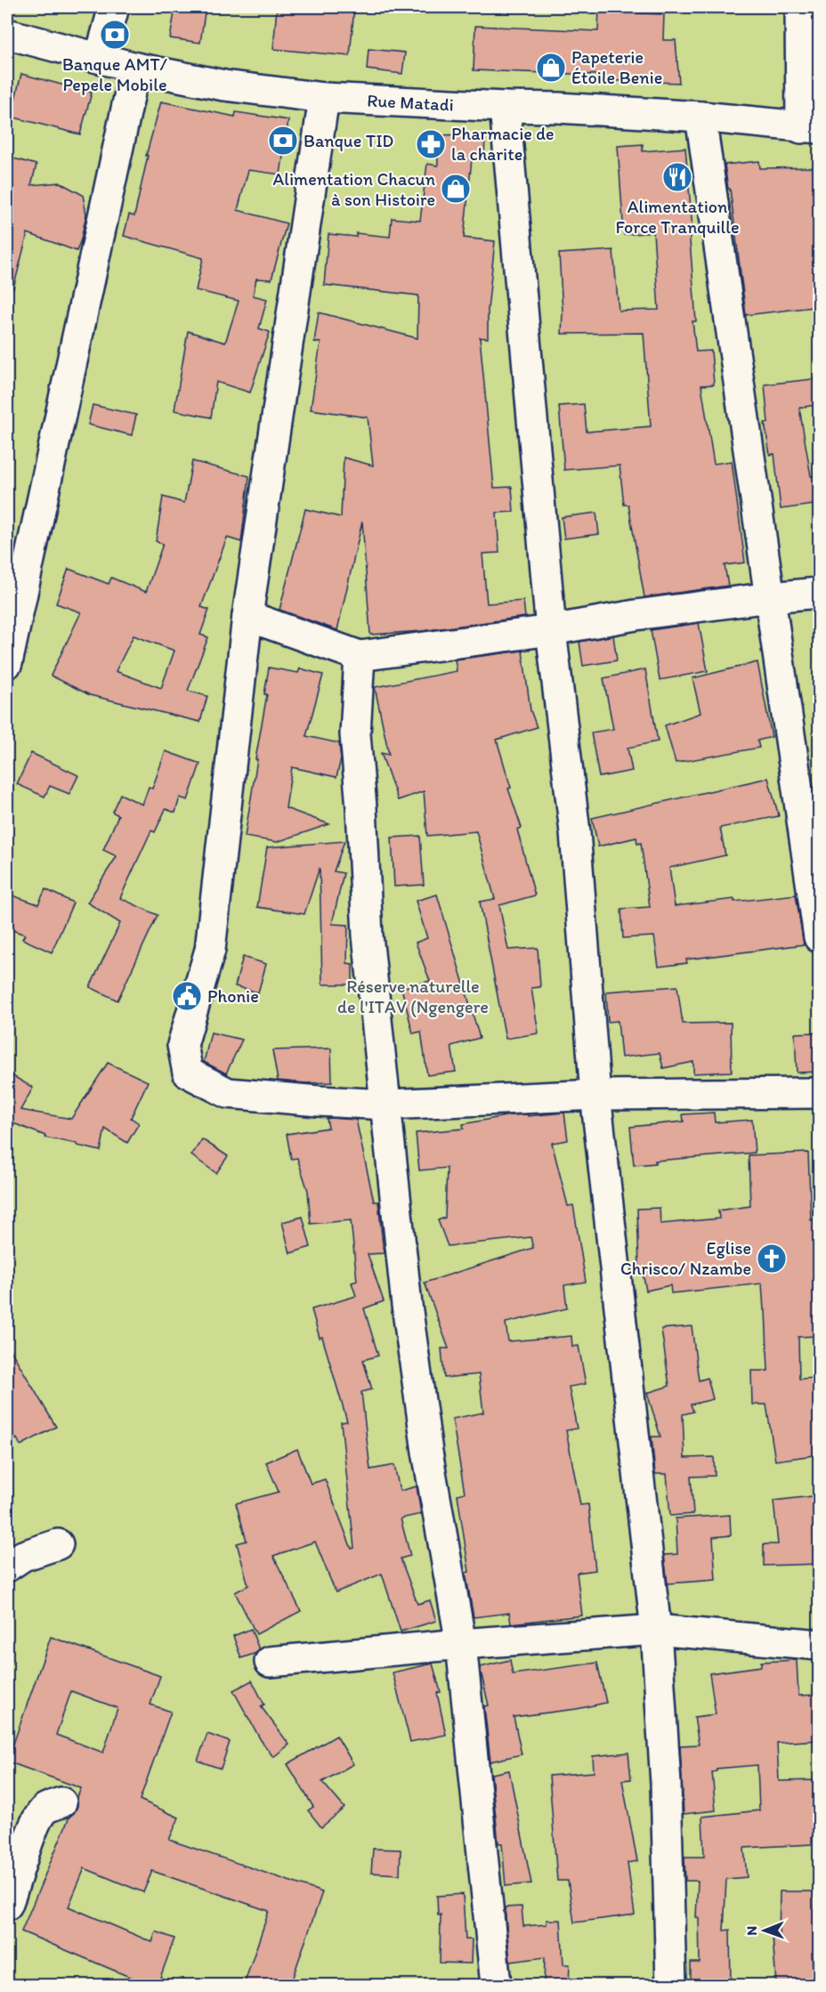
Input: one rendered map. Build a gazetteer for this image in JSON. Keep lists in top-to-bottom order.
{
  "streets": {
    "street": ["Rue Matadi"]
  },
  "parks": ["Réserve naturelle de l'ITAV (Ngengere"],
  "places": {
    "bank": ["Banque AMT/ Pepele Mobile", "Banque TID"],
    "shop": ["Papeterie Étoile Benie", "Alimentation Chacun à son Histoire"],
    "pharmacy": ["Pharmacie de la charite"],
    "restaurant": ["Alimentation Force Tranquille"],
    "public building": ["Phonie"],
    "church": ["Eglise Chrisco/ Nzambe"]
  },
  "north": "left"
}
